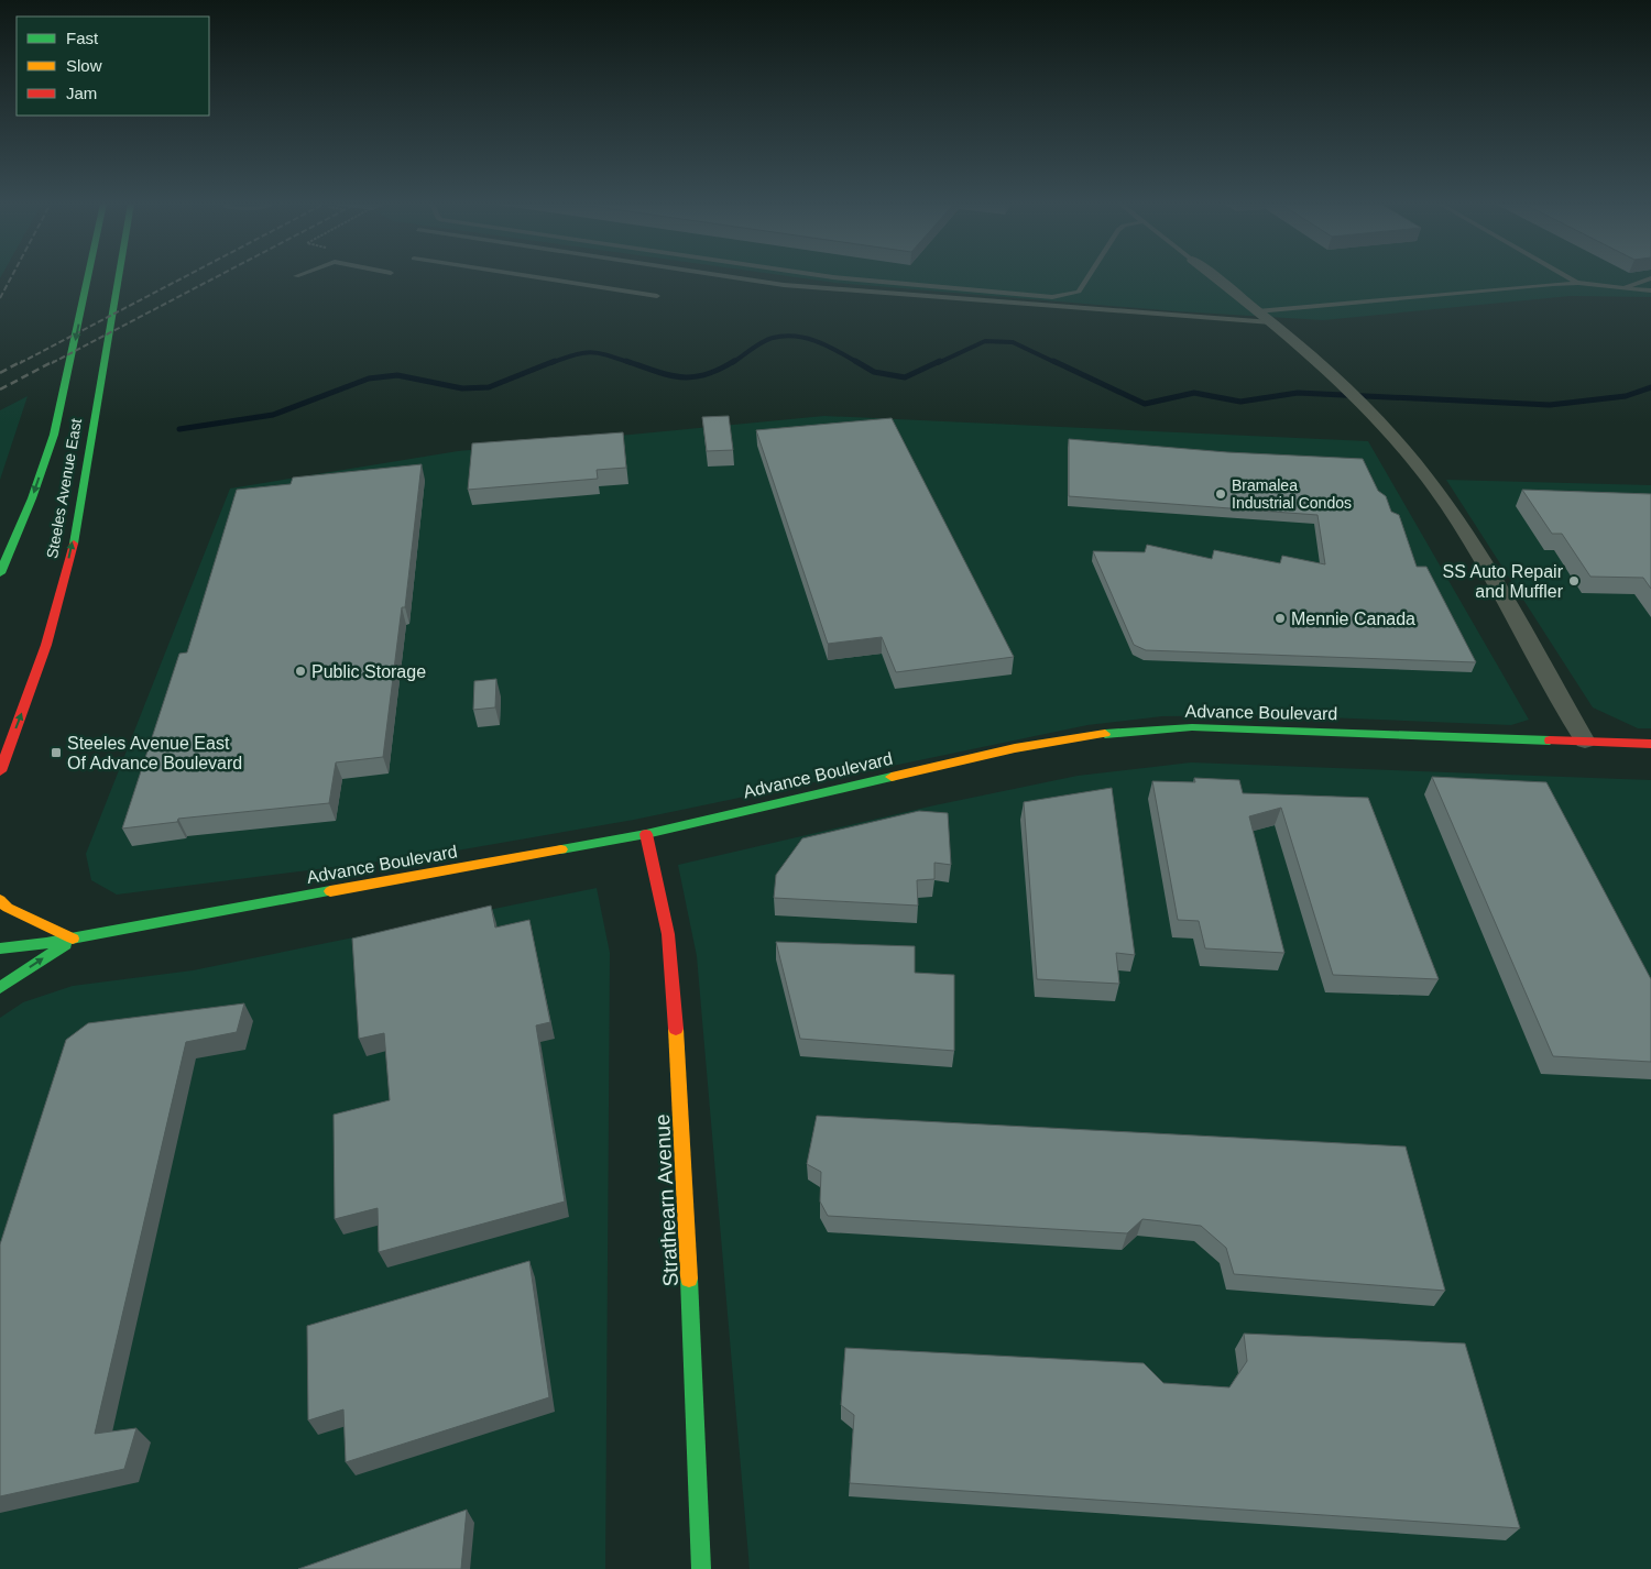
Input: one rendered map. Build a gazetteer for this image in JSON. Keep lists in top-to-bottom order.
{
  "streets": {
    "main road": ["Steeles Avenue East", "Advance Boulevard", "Strathearn Avenue"]
  },
  "crossings": [
    ["Advance Boulevard", "Strathearn Avenue"]
  ],
  "places": {
    "other": [
      "Bramalea Industrial Condos",
      "SS Auto Repair and Muffler",
      "Mennie Canada",
      "Public Storage"
    ],
    "transit": ["Steeles Avenue East Of Advance Boulevard"]
  },
  "legend": ["Fast", "Slow", "Jam"]
}
